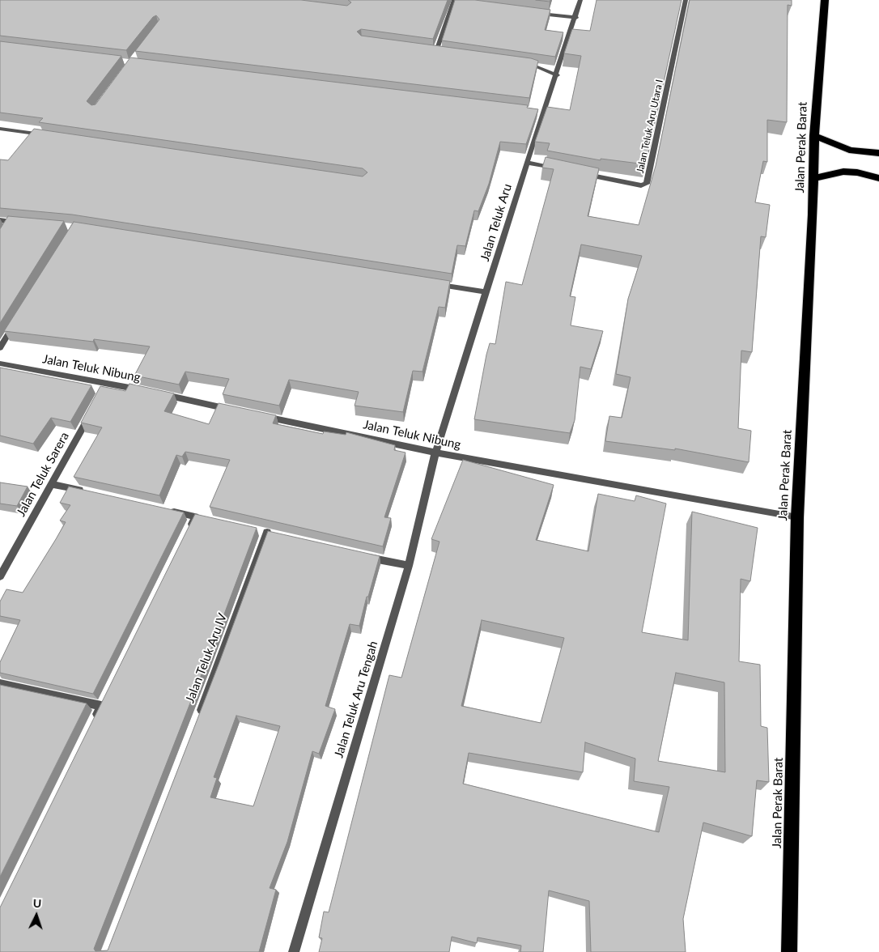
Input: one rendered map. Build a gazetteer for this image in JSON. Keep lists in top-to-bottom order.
{
  "streets": {
    "highway": ["Jalan Perak Barat"],
    "street": [
      "Jalan Teluk Aru Utara I",
      "Jalan Teluk Aru",
      "Jalan Teluk Nibung",
      "Jalan Teluk Sarera",
      "Jalan Teluk Aru IV",
      "Jalan Teluk Aru Tengah"
    ]
  },
  "crossings": [
    ["Jalan Perak Barat", "Jalan Teluk Nibung"],
    ["Jalan Teluk Aru", "Jalan Teluk Nibung"],
    ["Jalan Teluk Aru", "Jalan Teluk Aru Tengah"],
    ["Jalan Teluk Nibung", "Jalan Teluk Aru Tengah"]
  ],
  "north": "top"
}
